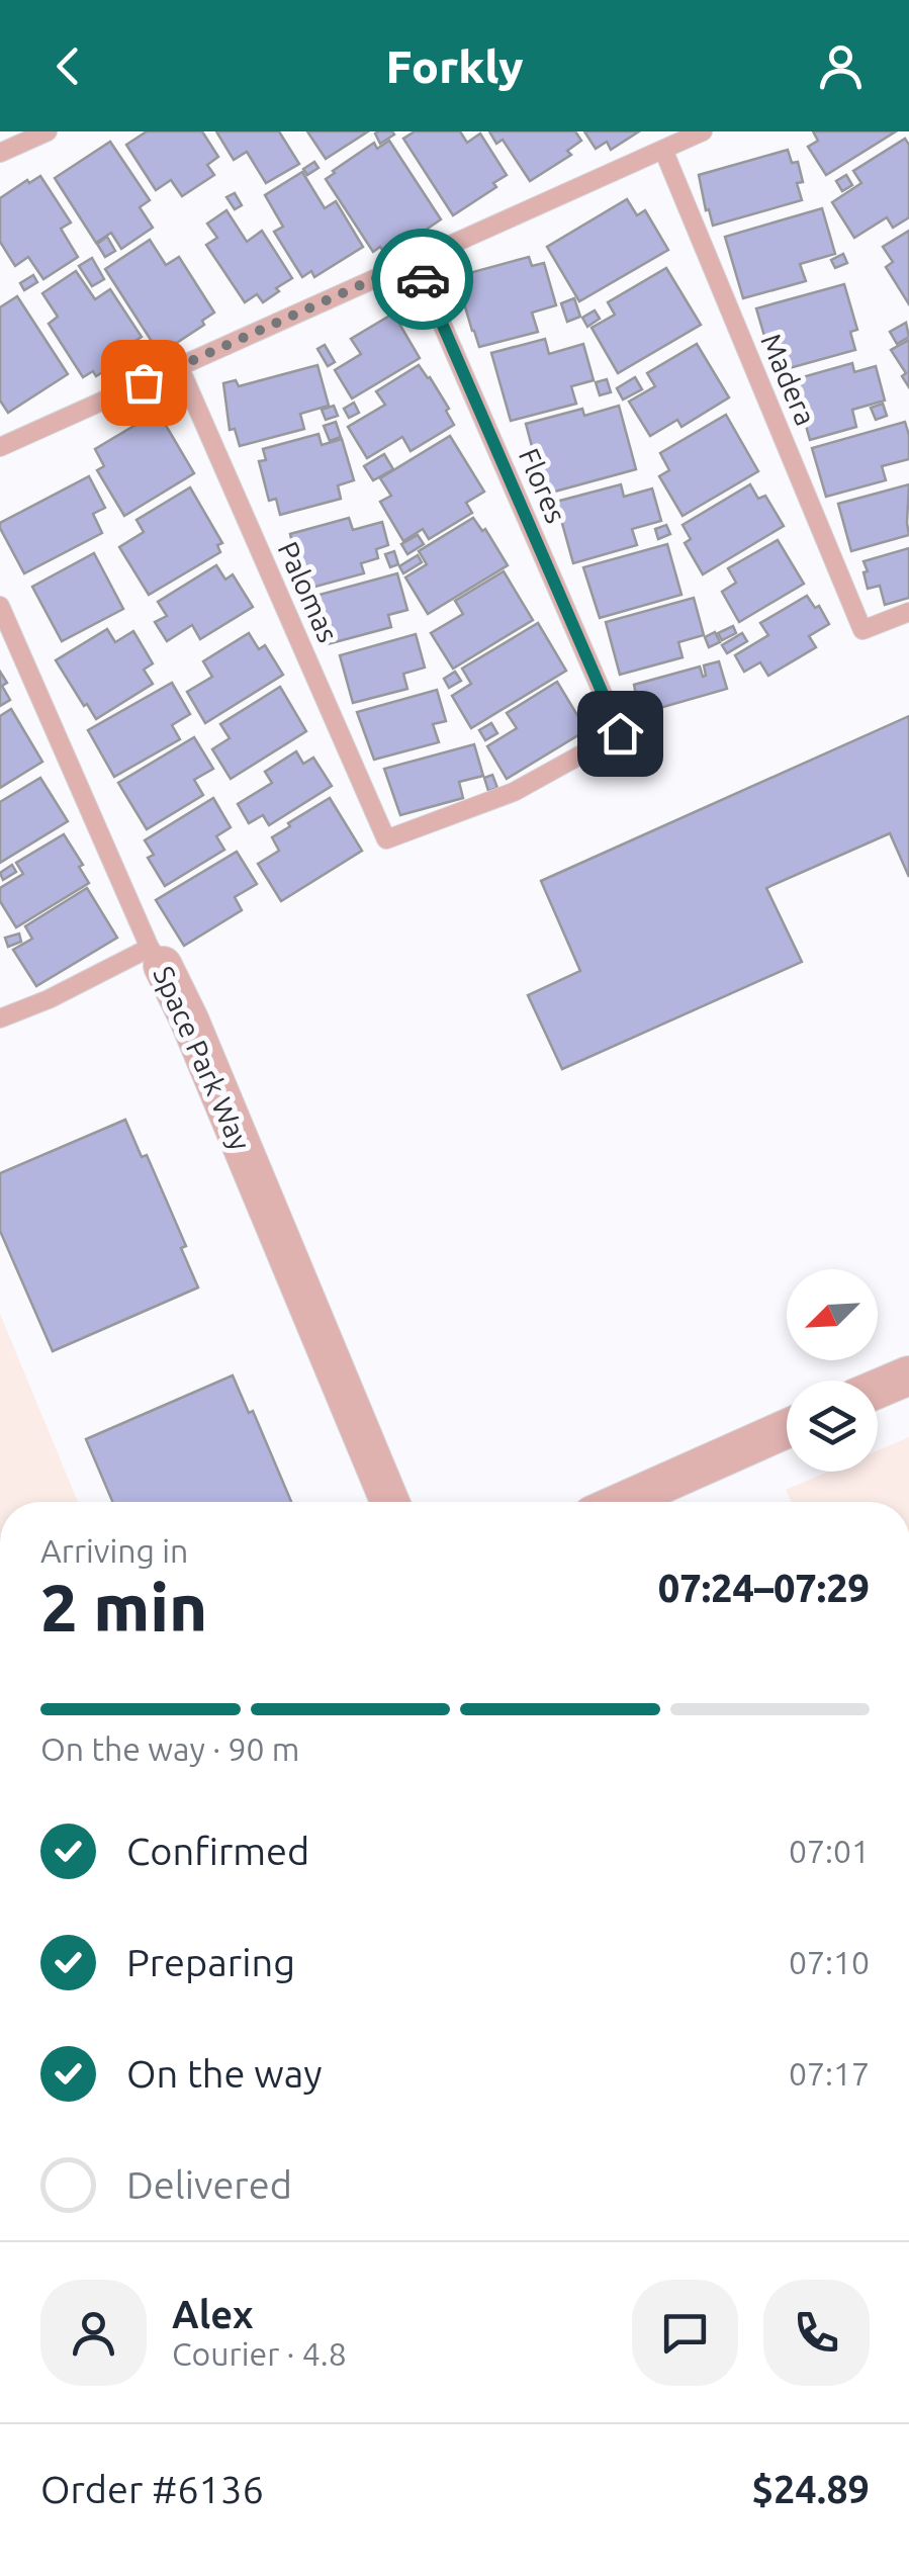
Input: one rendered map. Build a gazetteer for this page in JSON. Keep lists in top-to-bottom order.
{
  "streets": {
    "street": ["Space Park Way"],
    "lane": ["Madera", "Flores", "Palomas"]
  },
  "crossings": [
    ["Flores", "Palomas"]
  ],
  "north": "bottom left",
  "page": {
    "header": "Forkly",
    "heading": ["2 min", "Arriving in", "07:24–07:29"],
    "panel": [
      "Alex",
      "Courier · 4.8",
      "Order #6136",
      "$24.89"
    ],
    "bar": "On the way · 90 m",
    "list": [
      ["Confirmed", "07:01"],
      ["Preparing", "07:10"],
      ["On the way", "07:17"],
      "Delivered"
    ]
  }
}
